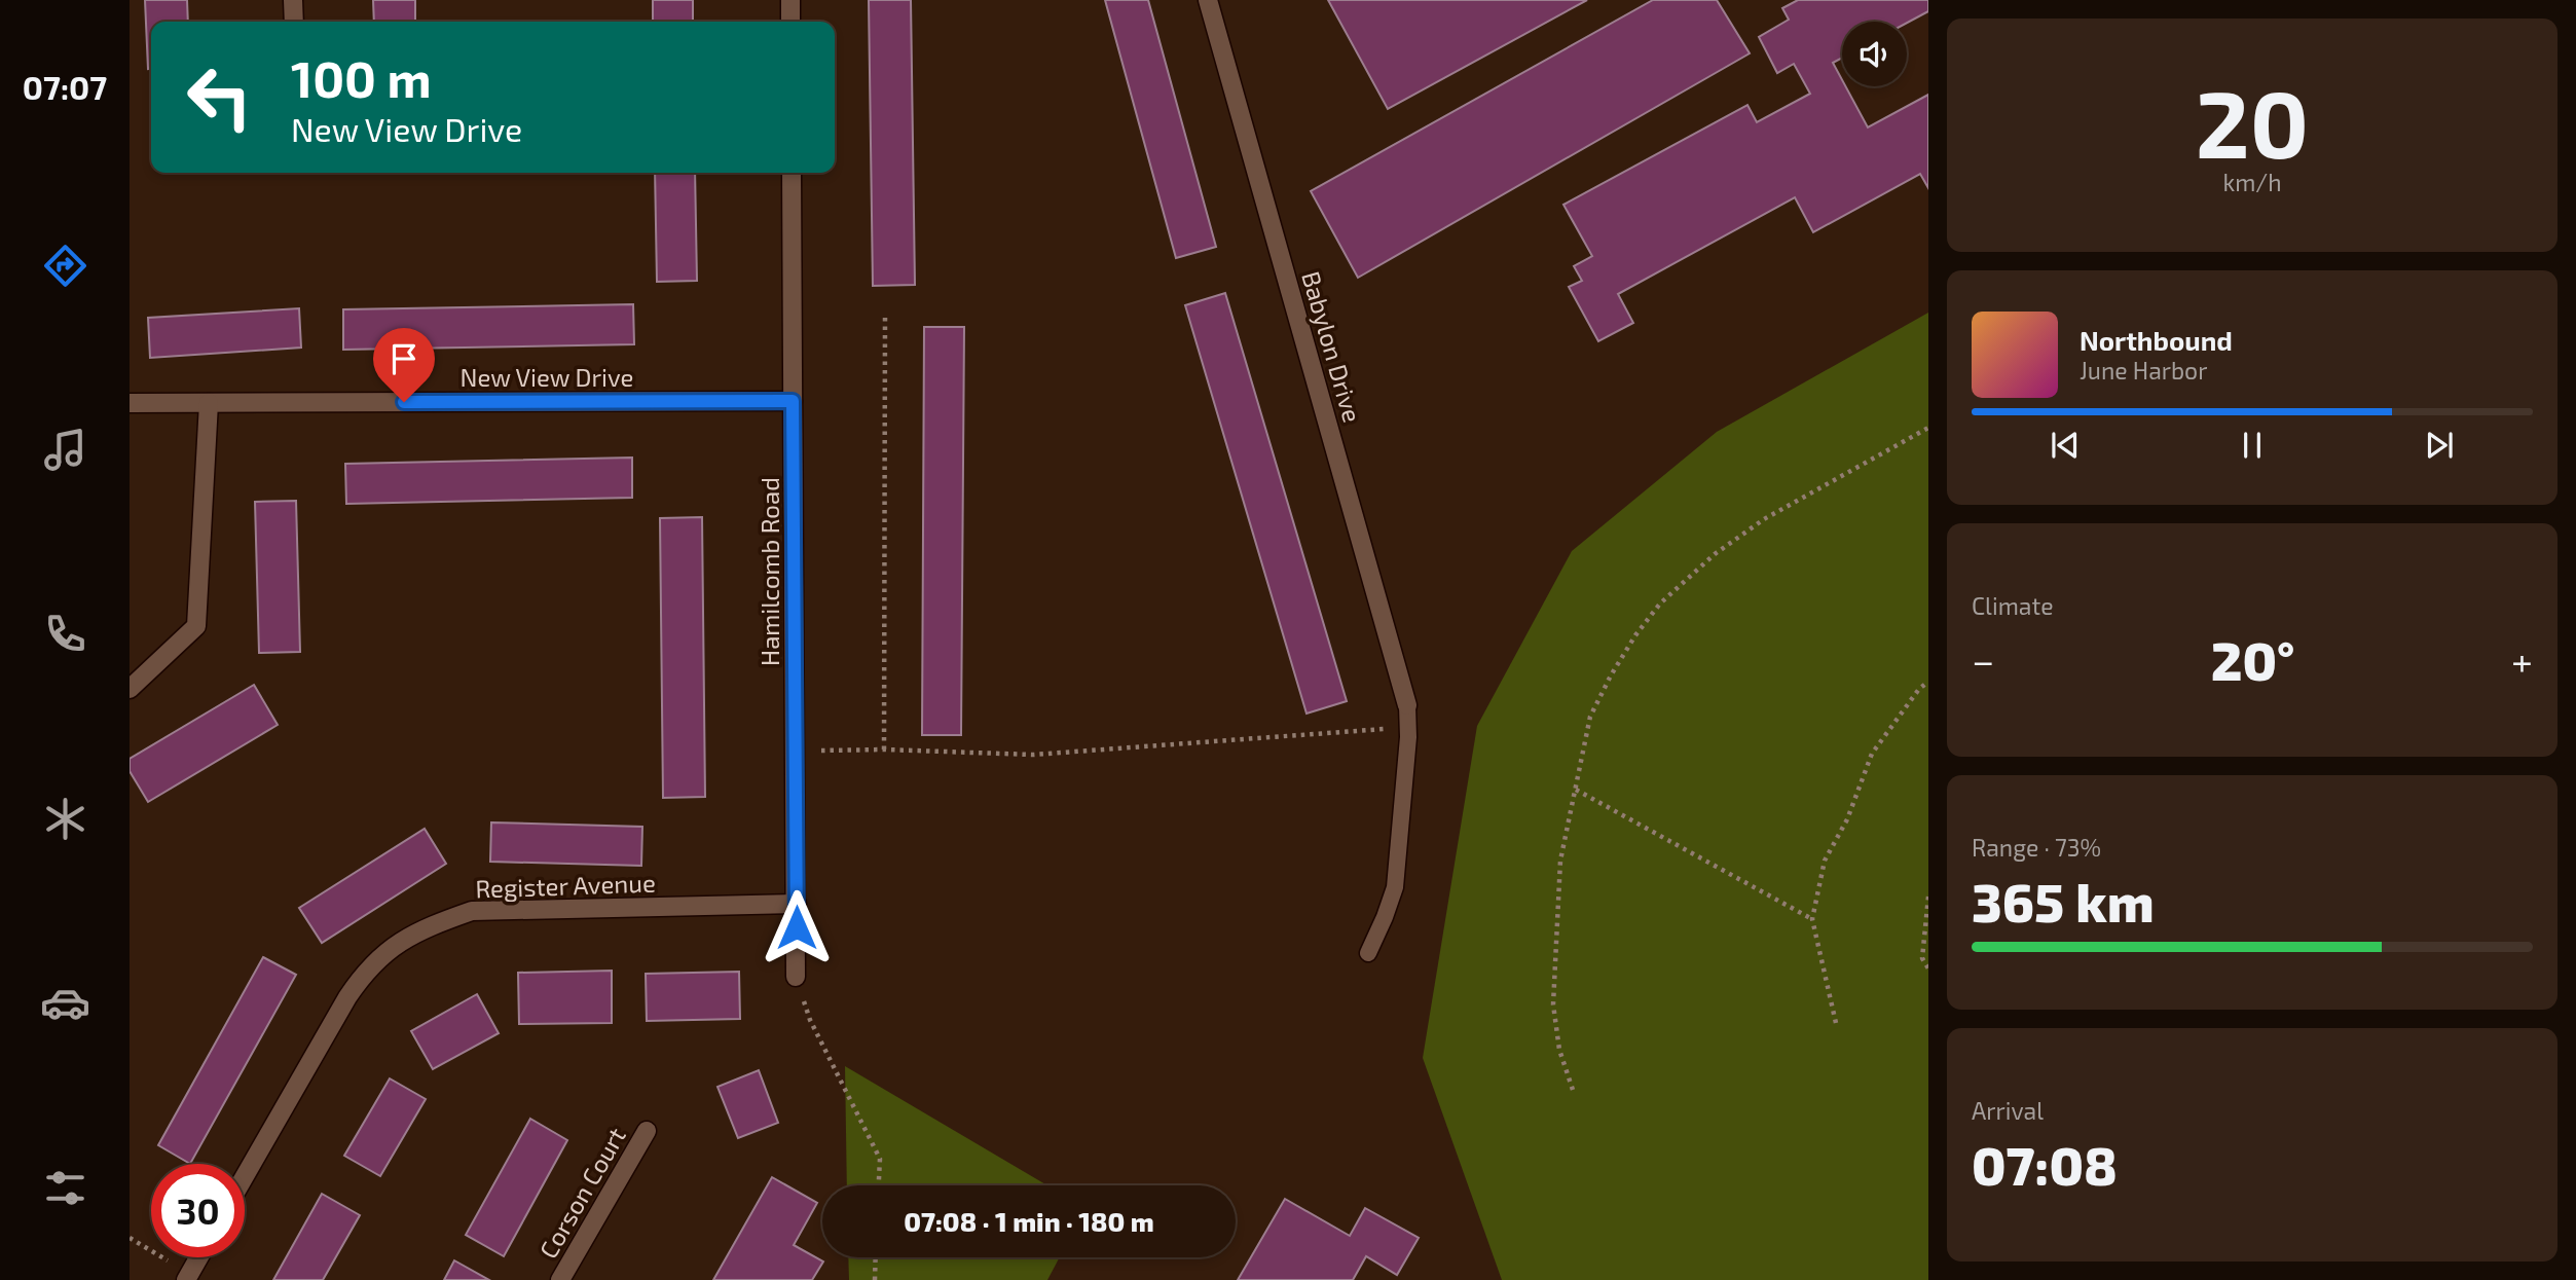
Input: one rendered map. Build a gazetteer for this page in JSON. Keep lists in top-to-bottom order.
{
  "streets": {
    "street": [
      "Babylon Drive",
      "New View Drive",
      "Hamilcomb Road",
      "Register Avenue",
      "Corson Court"
    ]
  },
  "crossings": [
    ["New View Drive", "Hamilcomb Road"],
    ["Hamilcomb Road", "Register Avenue"]
  ],
  "page": {
    "tabs": "07:07",
    "tile": [
      ["20", "km/h"],
      "Climate",
      ["Range · 73%", "365 km"],
      ["Arrival", "07:08"]
    ],
    "turn": ["100 m", "New View Drive"],
    "song": ["Northbound", "June Harbor"],
    "heat": ["−", "20°", "+"],
    "limit": "30",
    "trip": "07:08 · 1 min · 180 m"
  }
}
